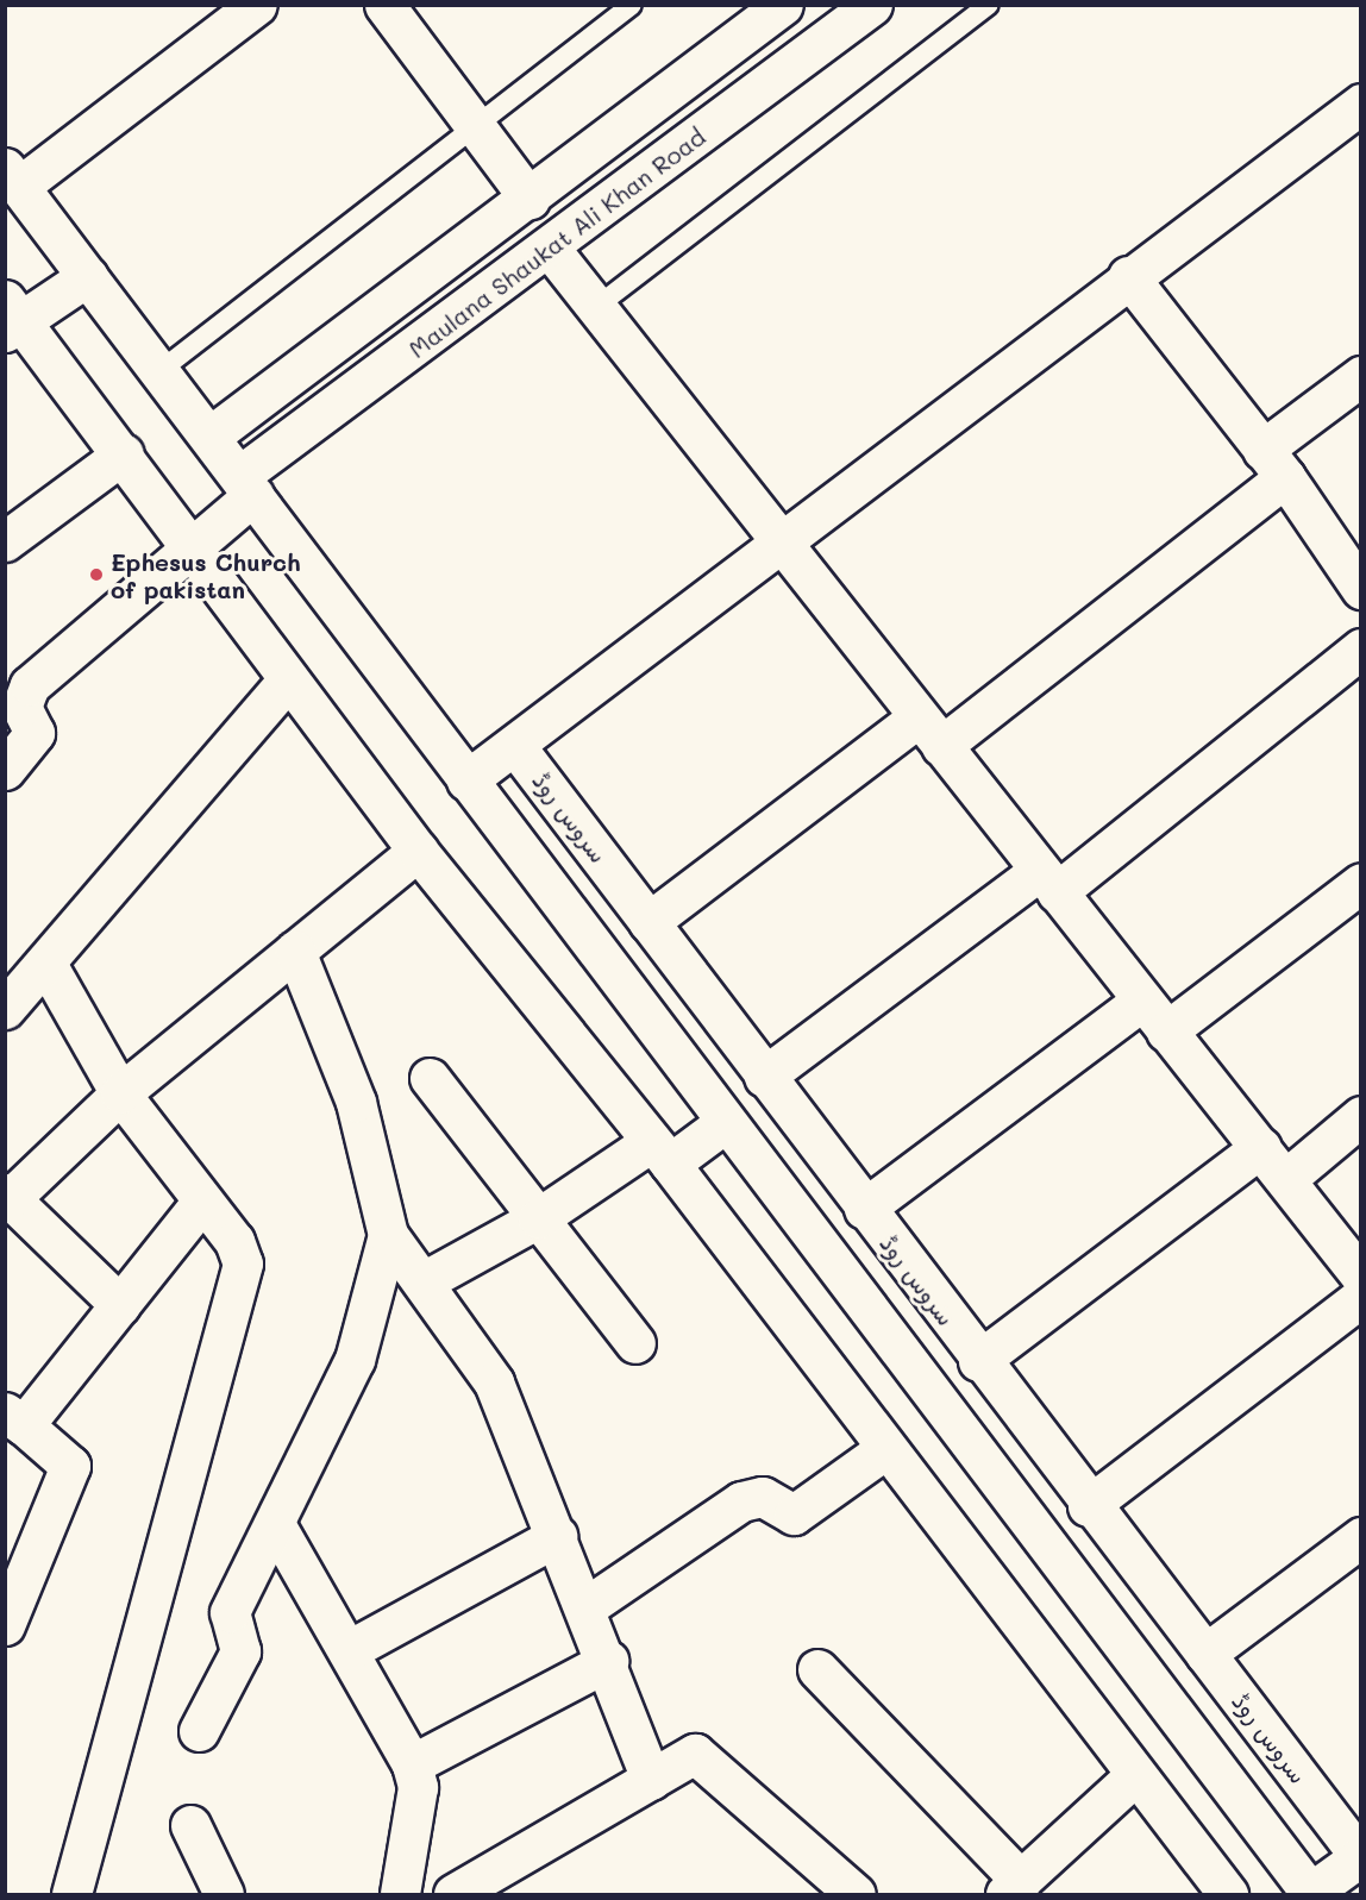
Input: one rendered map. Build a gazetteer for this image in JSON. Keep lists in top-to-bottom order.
{
  "streets": {
    "street": ["Maulana Shaukat Ali Khan Road", "سروس روڈ"]
  },
  "places": ["Ephesus Church of pakistan"]
}
